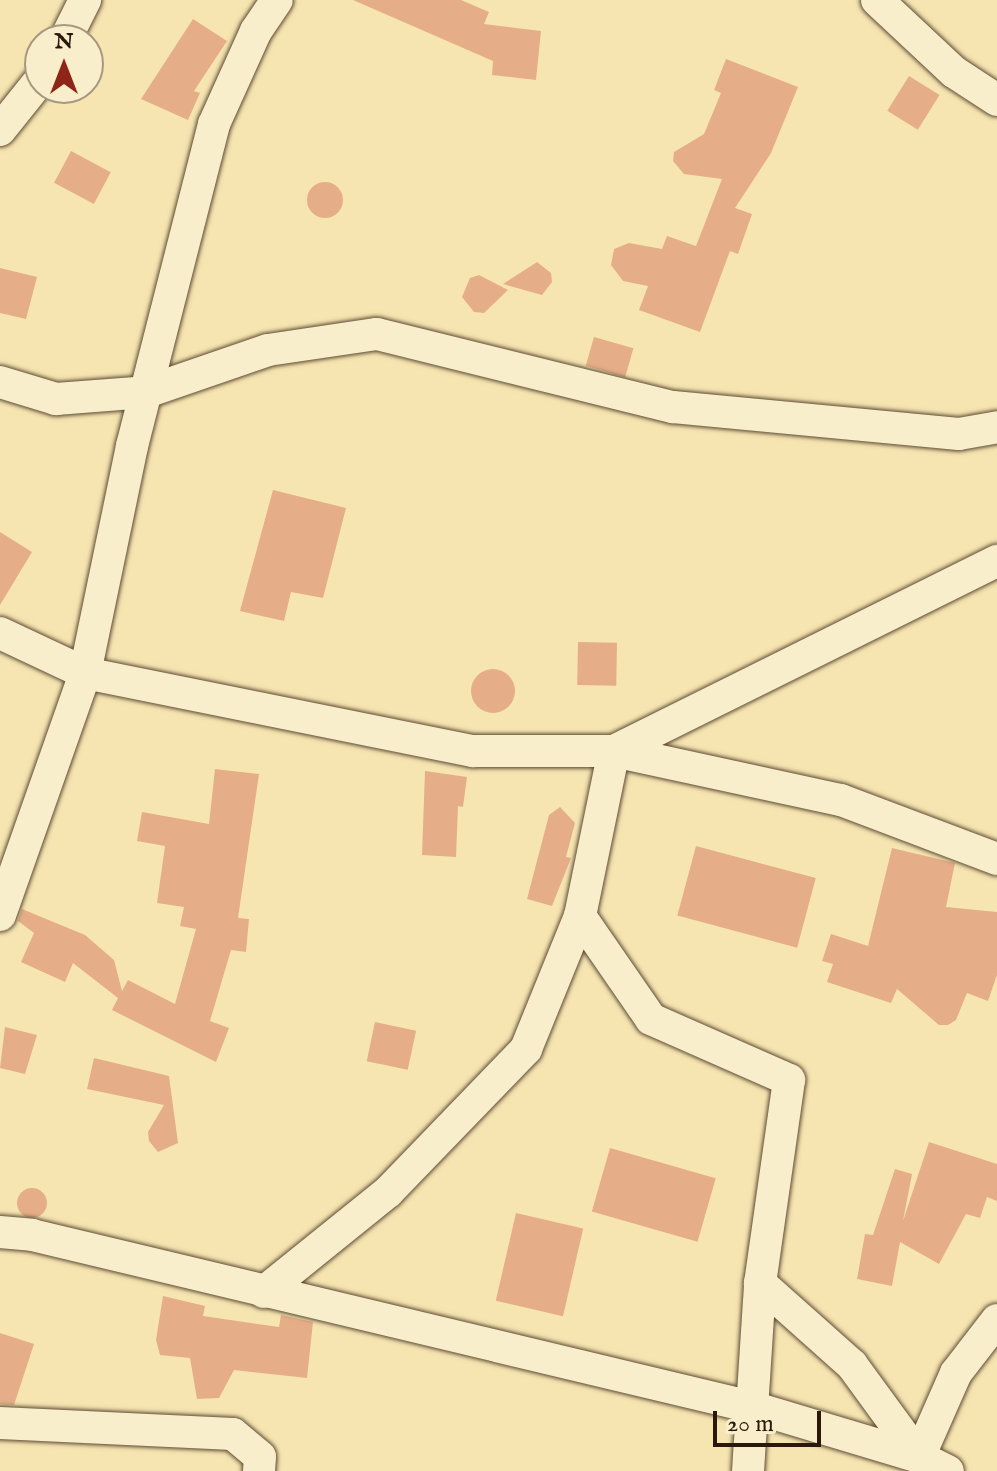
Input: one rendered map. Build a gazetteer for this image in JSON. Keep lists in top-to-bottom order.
{
  "scale_bar": "20 m",
  "north": "top"
}
